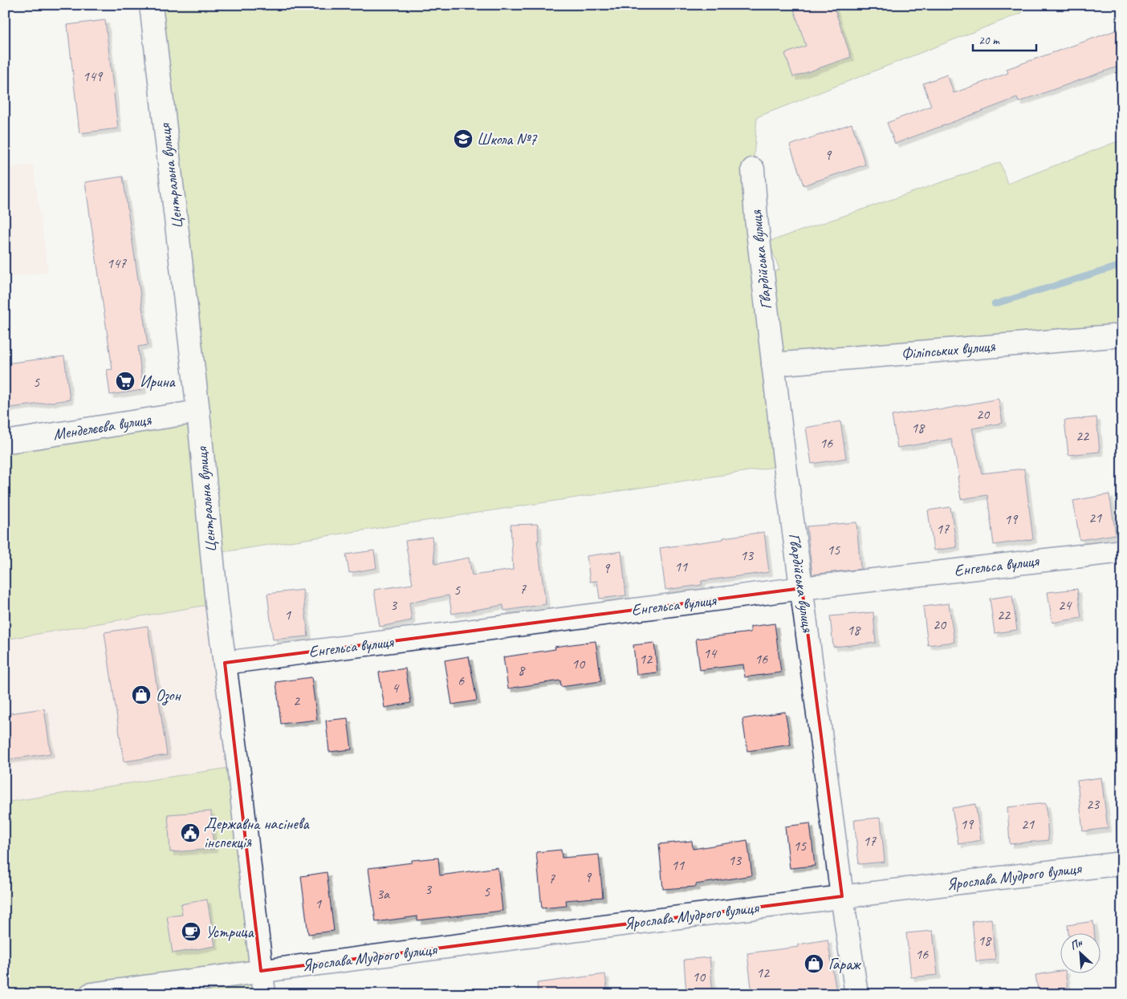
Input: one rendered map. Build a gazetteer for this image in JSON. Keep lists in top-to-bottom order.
{
  "streets": {
    "street": [
      "Центральна вулиця",
      "Гвардійська вулиця",
      "Філіпських вулиця",
      "Менделєєва вулиця",
      "Енгельса вулиця",
      "Ярослава Мудрого вулиця"
    ]
  },
  "crossings": [
    ["Центральна вулиця", "Менделєєва вулиця"],
    ["Центральна вулиця", "Енгельса вулиця"],
    ["Центральна вулиця", "Ярослава Мудрого вулиця"],
    ["Гвардійська вулиця", "Філіпських вулиця"],
    ["Гвардійська вулиця", "Енгельса вулиця"],
    ["Гвардійська вулиця", "Ярослава Мудрого вулиця"]
  ],
  "places": {
    "school or university": ["Школа №7"],
    "supermarket": ["Ирина"],
    "shop": ["Озон", "Гараж"],
    "public building": ["Державна насiнева iнспекцiя"],
    "cafe": ["Устрица"]
  },
  "house_numbers": [
    "149",
    "9",
    "147",
    "5",
    "20",
    "18",
    "22",
    "16",
    "21",
    "19",
    "17",
    "15",
    "13",
    "11",
    "9",
    "7",
    "5",
    "3",
    "24",
    "1",
    "22",
    "20",
    "18",
    "14",
    "12",
    "16",
    "10",
    "8",
    "6",
    "4",
    "2",
    "23",
    "19",
    "21",
    "17",
    "15",
    "13",
    "11",
    "9",
    "7",
    "3",
    "5",
    "3а",
    "1",
    "18",
    "16",
    "12",
    "10"
  ],
  "scale_bar": "20 m",
  "north": "top left"
}
